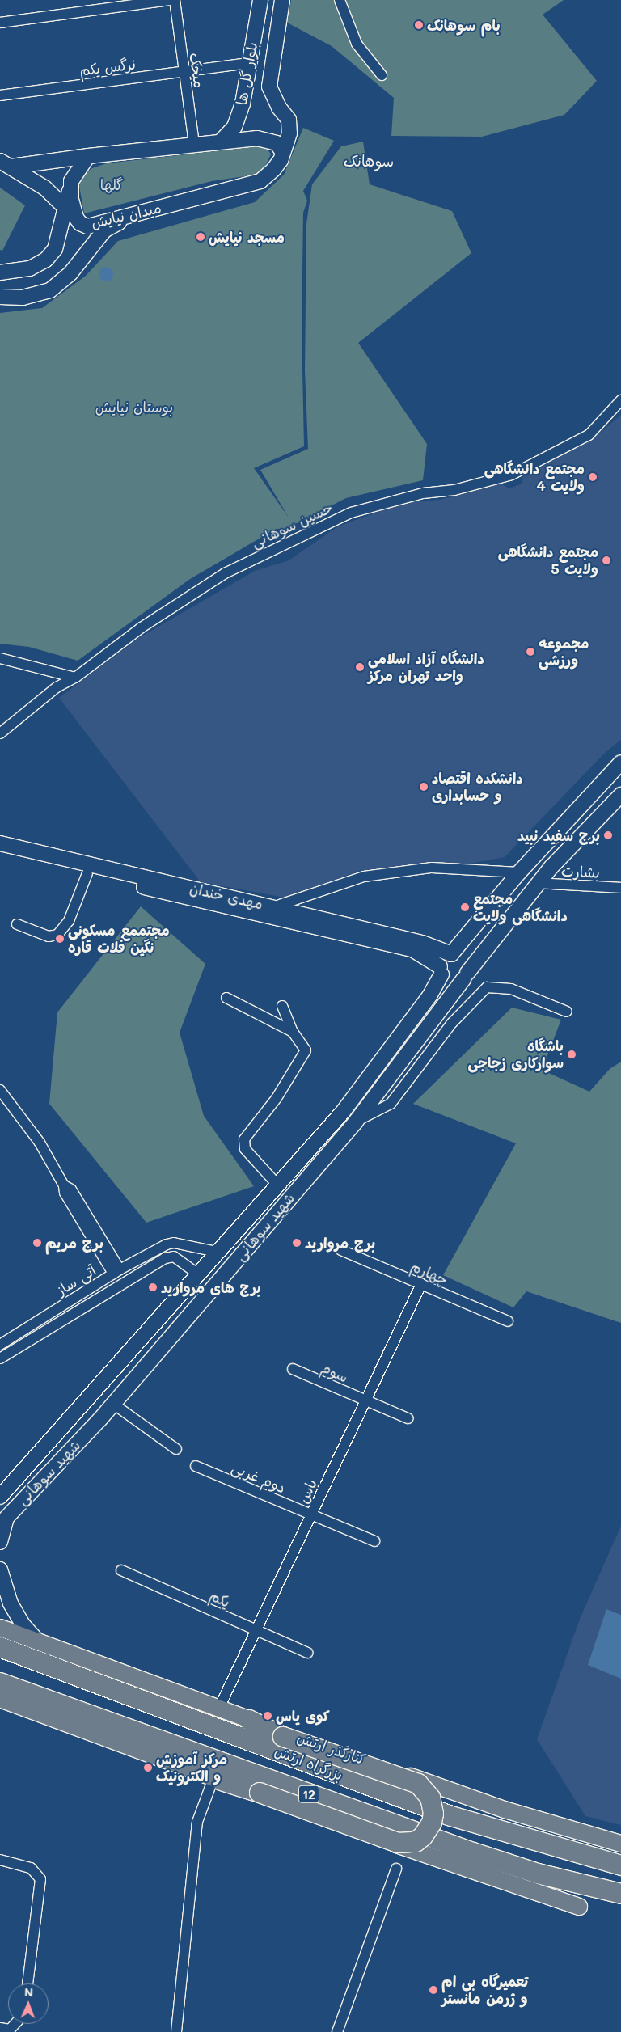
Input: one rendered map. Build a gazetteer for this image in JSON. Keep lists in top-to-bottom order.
{
  "streets": {
    "highway": ["بزرگراه ارتش", "12"],
    "main road": [
      "بلوار گل ها",
      "میدان نیایش",
      "مهدی خندان",
      "شهید سوهانی",
      "کنارگذر ارتش"
    ],
    "street": [
      "نرگس یکم",
      "میخک",
      "حسین سوهانی",
      "بشارت",
      "چهارم",
      "آتی ساز",
      "سوم",
      "دوم غربی",
      "یاس",
      "یکم"
    ]
  },
  "crossings": [
    ["نرگس یکم", "میخک"],
    ["نرگس یکم", "بلوار گل ها"],
    ["بلوار گل ها", "میدان نیایش"],
    ["بشارت", "شهید سوهانی"],
    ["مهدی خندان", "شهید سوهانی"],
    ["شهید سوهانی", "آتی ساز"],
    ["چهارم", "یاس"],
    ["سوم", "یاس"],
    ["دوم غربی", "یاس"],
    ["یاس", "یکم"],
    ["یاس", "کنارگذر ارتش"]
  ],
  "districts": ["سوهانک"],
  "parks": ["گلها", "بوستان نیایش"],
  "places": [
    "بام سوهانک",
    "مسجد نیایش",
    "مجتمع دانشگاهی ولایت 4",
    "مجتمع دانشگاهی ولایت 5",
    "مجموعه ورزشی",
    "دانشگاه آزاد اسلامی واحد تهران مرکز",
    "دانشکده اقتصاد و حسابداری",
    "برج سفید نبید",
    "مجتمع دانشگاهی ولایت",
    "مجتممع مسکونی نگین فلات قاره",
    "باشگاه سواركاری زجاجی",
    "برج مریم",
    "برج مروارید",
    "برج های مروارید",
    "کوی یاس",
    "مرکز آموزش و الکترونیک",
    "تعمیرگاه بی ام و ژرمن مانستر"
  ],
  "north": "top"
}
